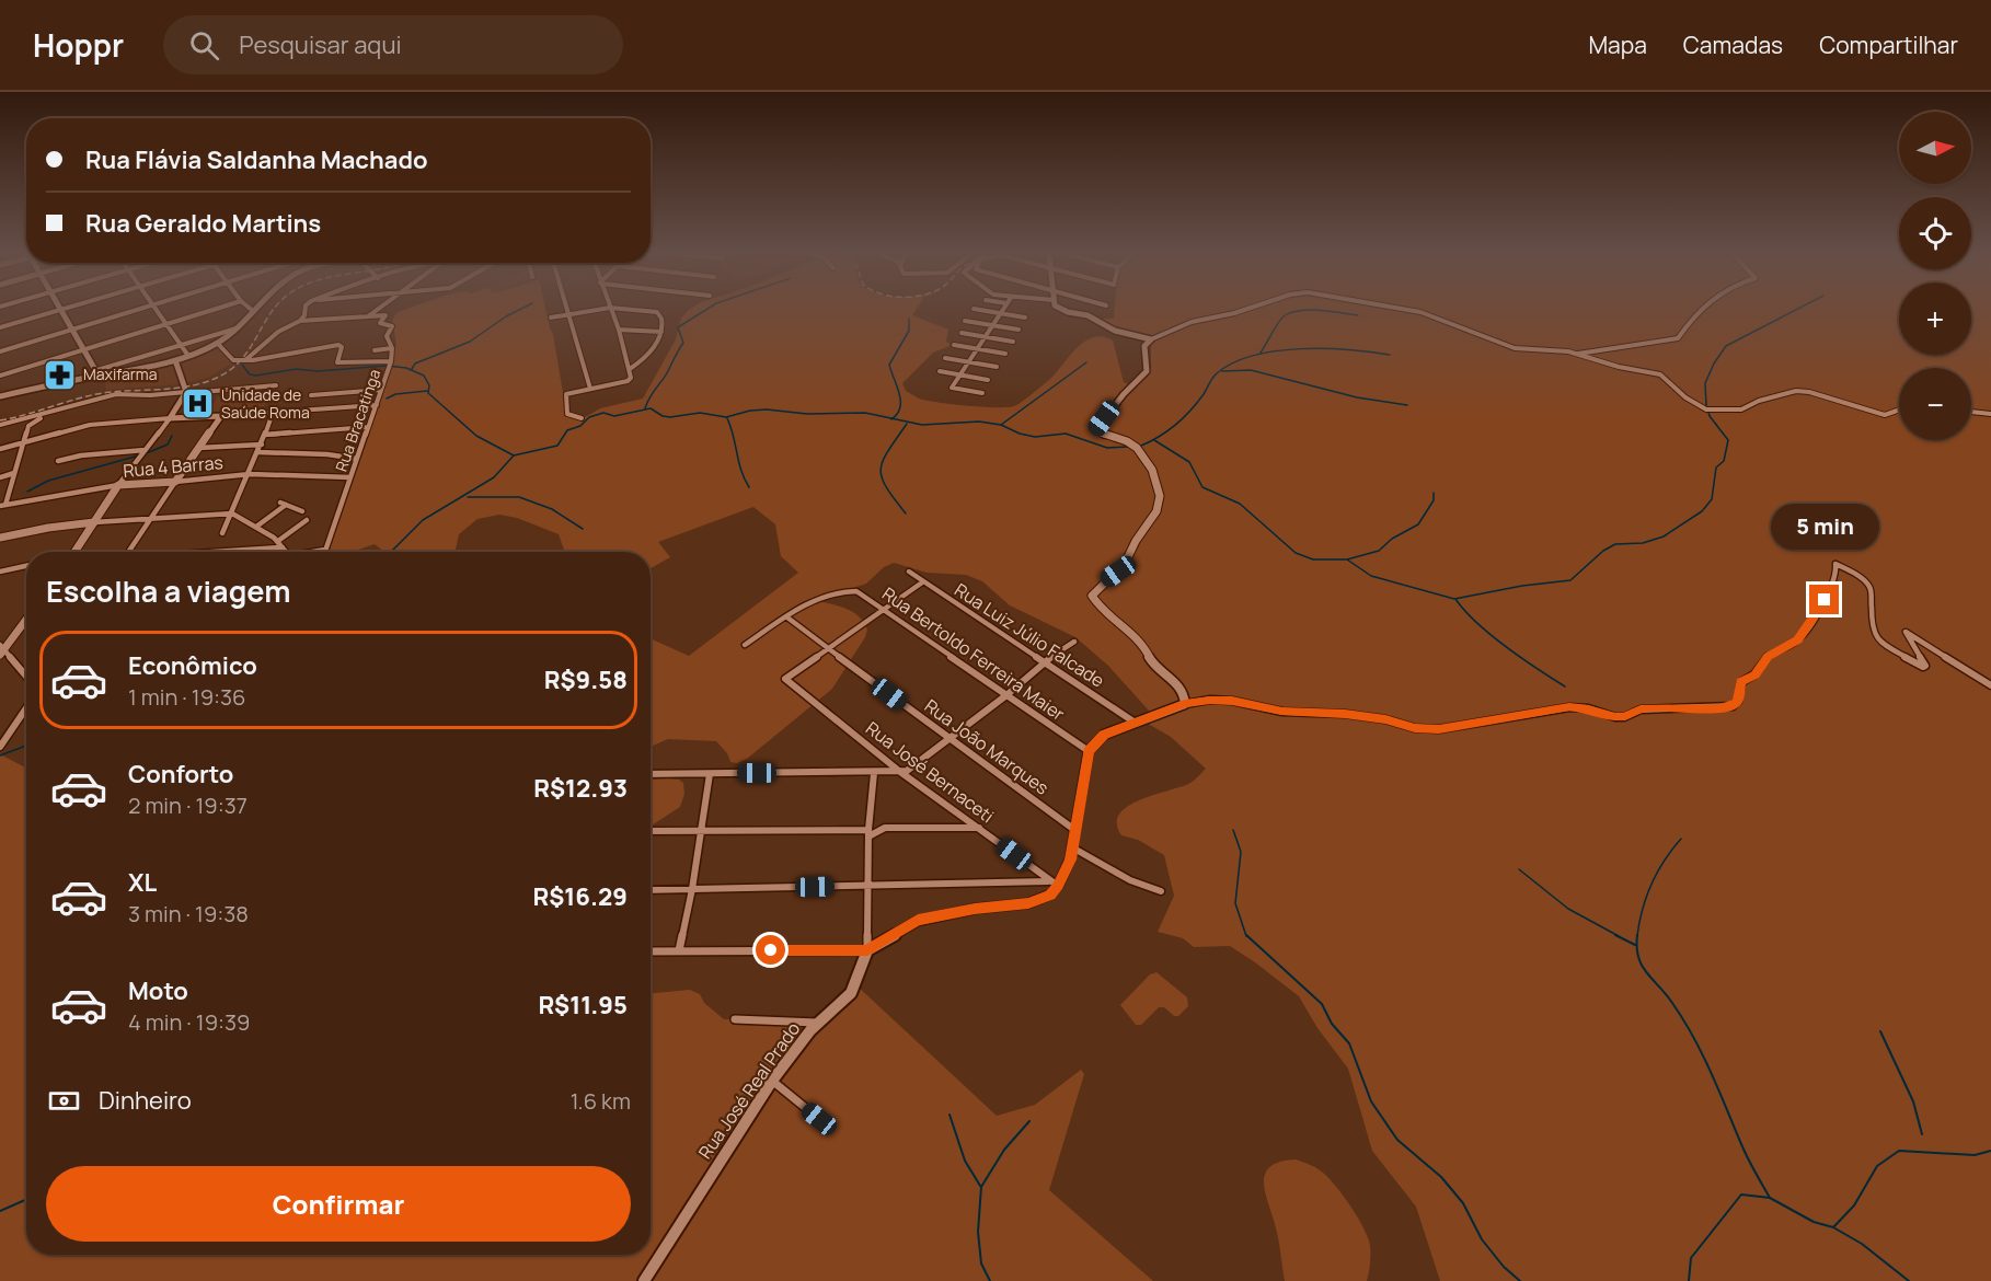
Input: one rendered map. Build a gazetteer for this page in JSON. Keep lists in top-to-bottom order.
{
  "streets": {
    "street": [
      "Rua Bracatinga",
      "Rua 4 Barras",
      "Rua Luiz Júlio Falcade",
      "Rua Bertoldo Ferreira Maier",
      "Rua João Marques",
      "Rua José Bernaceti",
      "Rua José Real Prado"
    ]
  },
  "crossings": [
    ["Rua Bracatinga", "Rua 4 Barras"],
    ["Rua Bertoldo Ferreira Maier", "Rua João Marques"],
    ["Rua João Marques", "Rua José Bernaceti"]
  ],
  "places": {
    "pharmacy": ["Maxifarma"],
    "hospital": ["Unidade de Saúde Roma"]
  },
  "north": "right",
  "page": {
    "header": "Hoppr",
    "search": "Pesquisar aqui",
    "nav": ["Mapa", "Camadas", "Compartilhar"],
    "map_buttons": ["+", "−"],
    "banner": ["Rua Flávia Saldanha Machado", "Rua Geraldo Martins"],
    "bubble": "5 min",
    "heading": "Escolha a viagem",
    "list": [
      {
        "name": "Econômico",
        "note": "1 min · 19:36",
        "value": "R$9.58"
      },
      {
        "name": "Conforto",
        "note": "2 min · 19:37",
        "value": "R$12.93"
      },
      {
        "name": "XL",
        "note": "3 min · 19:38",
        "value": "R$16.29"
      },
      {
        "name": "Moto",
        "note": "4 min · 19:39",
        "value": "R$11.95"
      }
    ],
    "pay": ["Dinheiro", "1.6 km"],
    "buttons": "Confirmar"
  }
}
